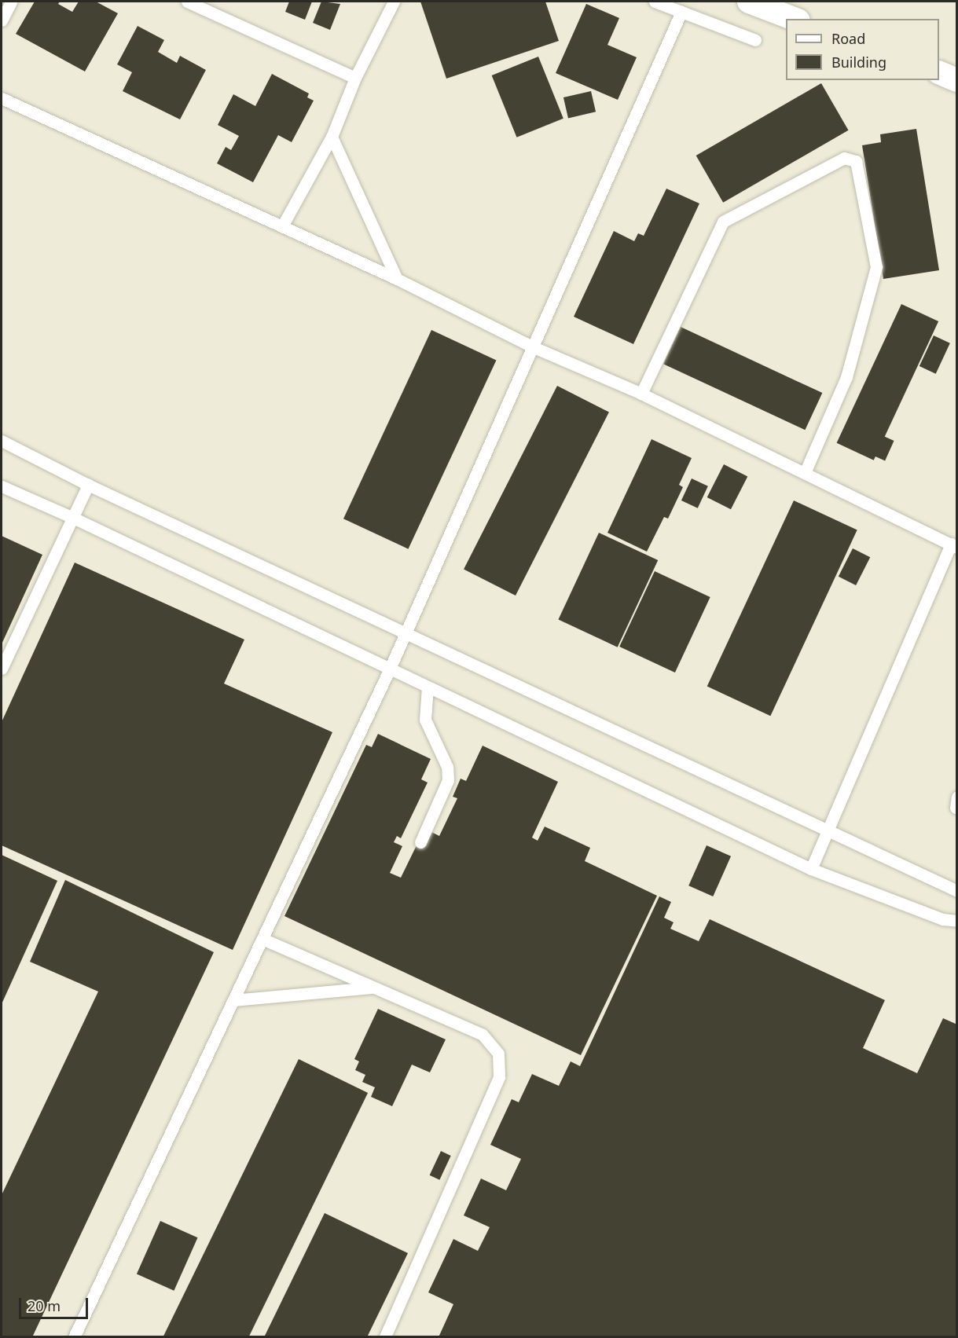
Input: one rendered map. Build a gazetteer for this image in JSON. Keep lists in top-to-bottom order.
{
  "legend": ["Road", "Building"],
  "scale_bar": "20 m"
}
